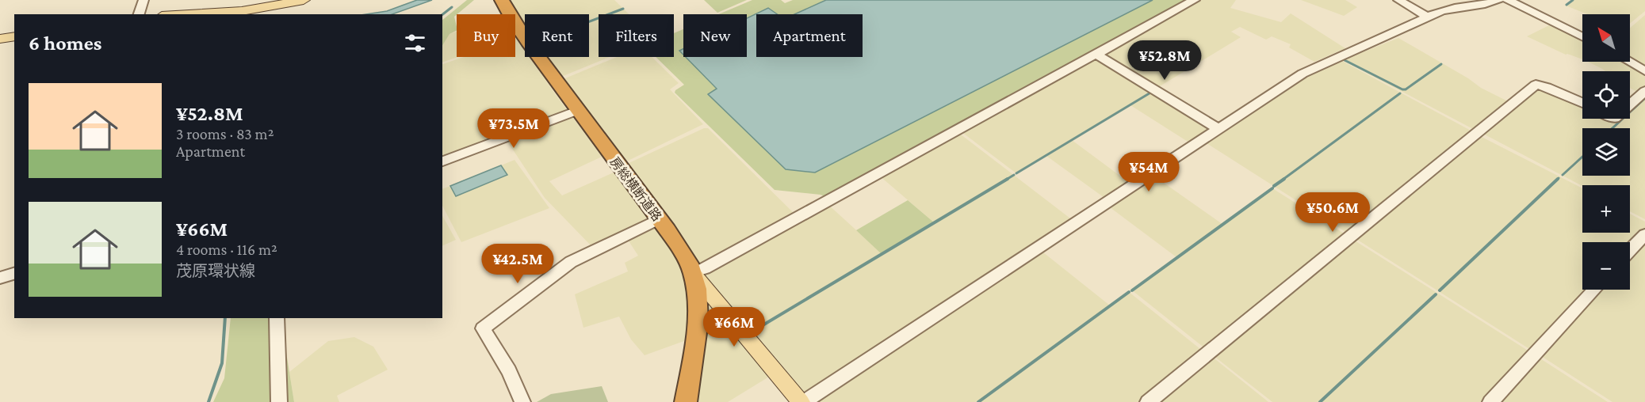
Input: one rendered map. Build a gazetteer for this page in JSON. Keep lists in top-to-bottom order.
{
  "streets": {
    "highway": ["房総横断道路"]
  },
  "north": "top left",
  "page": {
    "map_buttons": ["+", "−"],
    "chip": [
      "Buy",
      "Rent",
      "Filters",
      "New",
      "Apartment"
    ],
    "heading": "6 homes",
    "price": [
      "¥52.8M",
      "¥73.5M",
      "¥54M",
      "¥50.6M",
      "¥42.5M",
      "¥66M"
    ],
    "list": [
      {
        "name": "¥52.8M",
        "note": "3 rooms · 83 m² · Apartment"
      },
      {
        "name": "¥66M",
        "note": "4 rooms · 116 m² · 茂原環状線"
      }
    ]
  }
}
